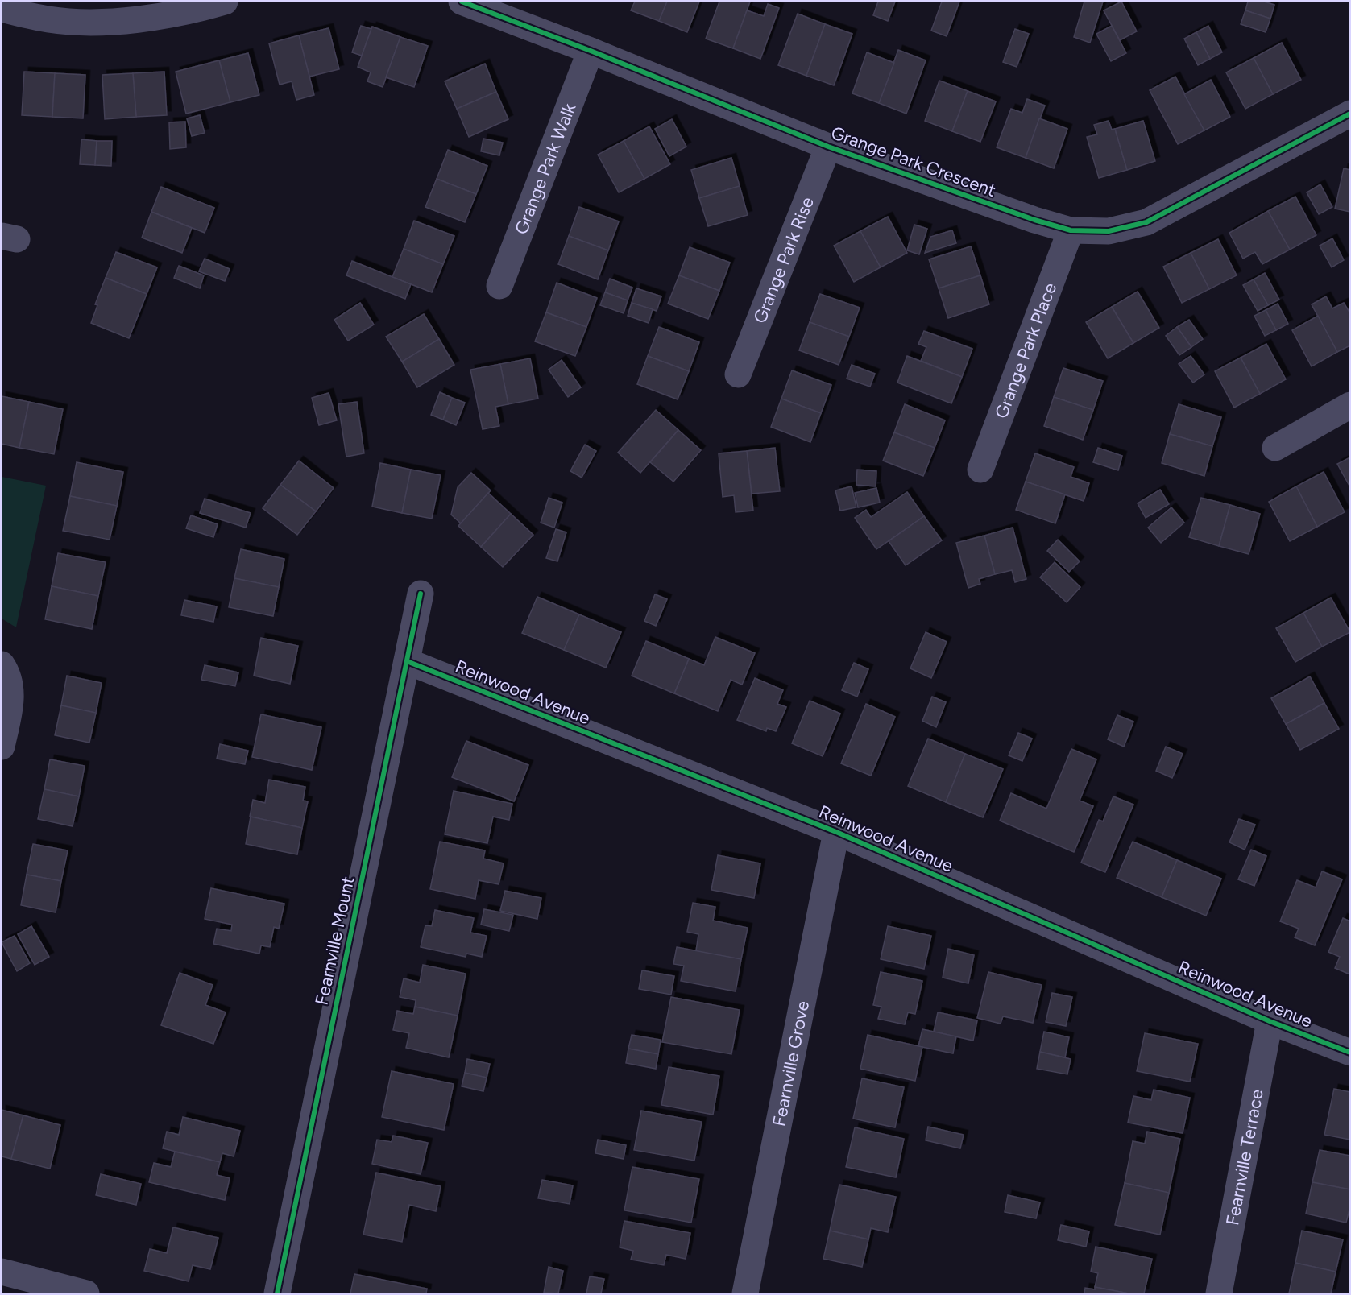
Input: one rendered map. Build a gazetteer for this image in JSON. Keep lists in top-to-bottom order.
{
  "streets": {
    "street": [
      "Grange Park Crescent",
      "Grange Park Walk",
      "Grange Park Rise",
      "Grange Park Place",
      "Reinwood Avenue",
      "Fearnville Mount",
      "Fearnville Grove",
      "Fearnville Terrace"
    ]
  },
  "crossings": [
    ["Grange Park Crescent", "Grange Park Walk"],
    ["Grange Park Crescent", "Grange Park Rise"],
    ["Grange Park Crescent", "Grange Park Place"],
    ["Reinwood Avenue", "Fearnville Mount"],
    ["Reinwood Avenue", "Fearnville Grove"],
    ["Reinwood Avenue", "Fearnville Terrace"]
  ]
}
